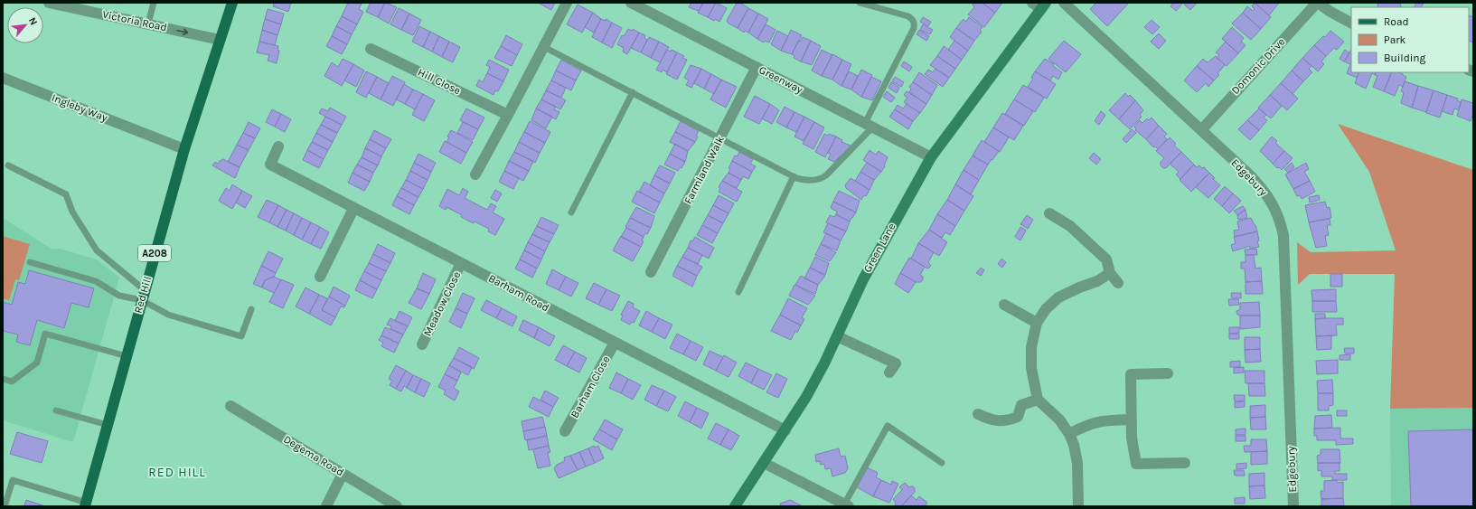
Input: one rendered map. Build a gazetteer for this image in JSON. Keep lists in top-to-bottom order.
{
  "streets": {
    "main road": ["Green Lane", "A208", "Red Hill"],
    "street": [
      "Victoria Road",
      "Domonic Drive",
      "Greenway",
      "Hill Close",
      "Ingleby Way",
      "Farmland Walk",
      "Edgebury",
      "Barham Road",
      "Meadow Close",
      "Barham Close",
      "Degema Road"
    ]
  },
  "crossings": [
    ["Victoria Road", "Red Hill"],
    ["Domonic Drive", "Edgebury"],
    ["Greenway", "Farmland Walk"],
    ["Greenway", "Green Lane"],
    ["Ingleby Way", "Red Hill"],
    ["Green Lane", "Barham Road"],
    ["Barham Road", "Meadow Close"],
    ["Barham Road", "Barham Close"]
  ],
  "one_way": ["Victoria Road"],
  "districts": ["RED HILL"],
  "legend": ["Road", "Park", "Building"],
  "north": "top right"
}
